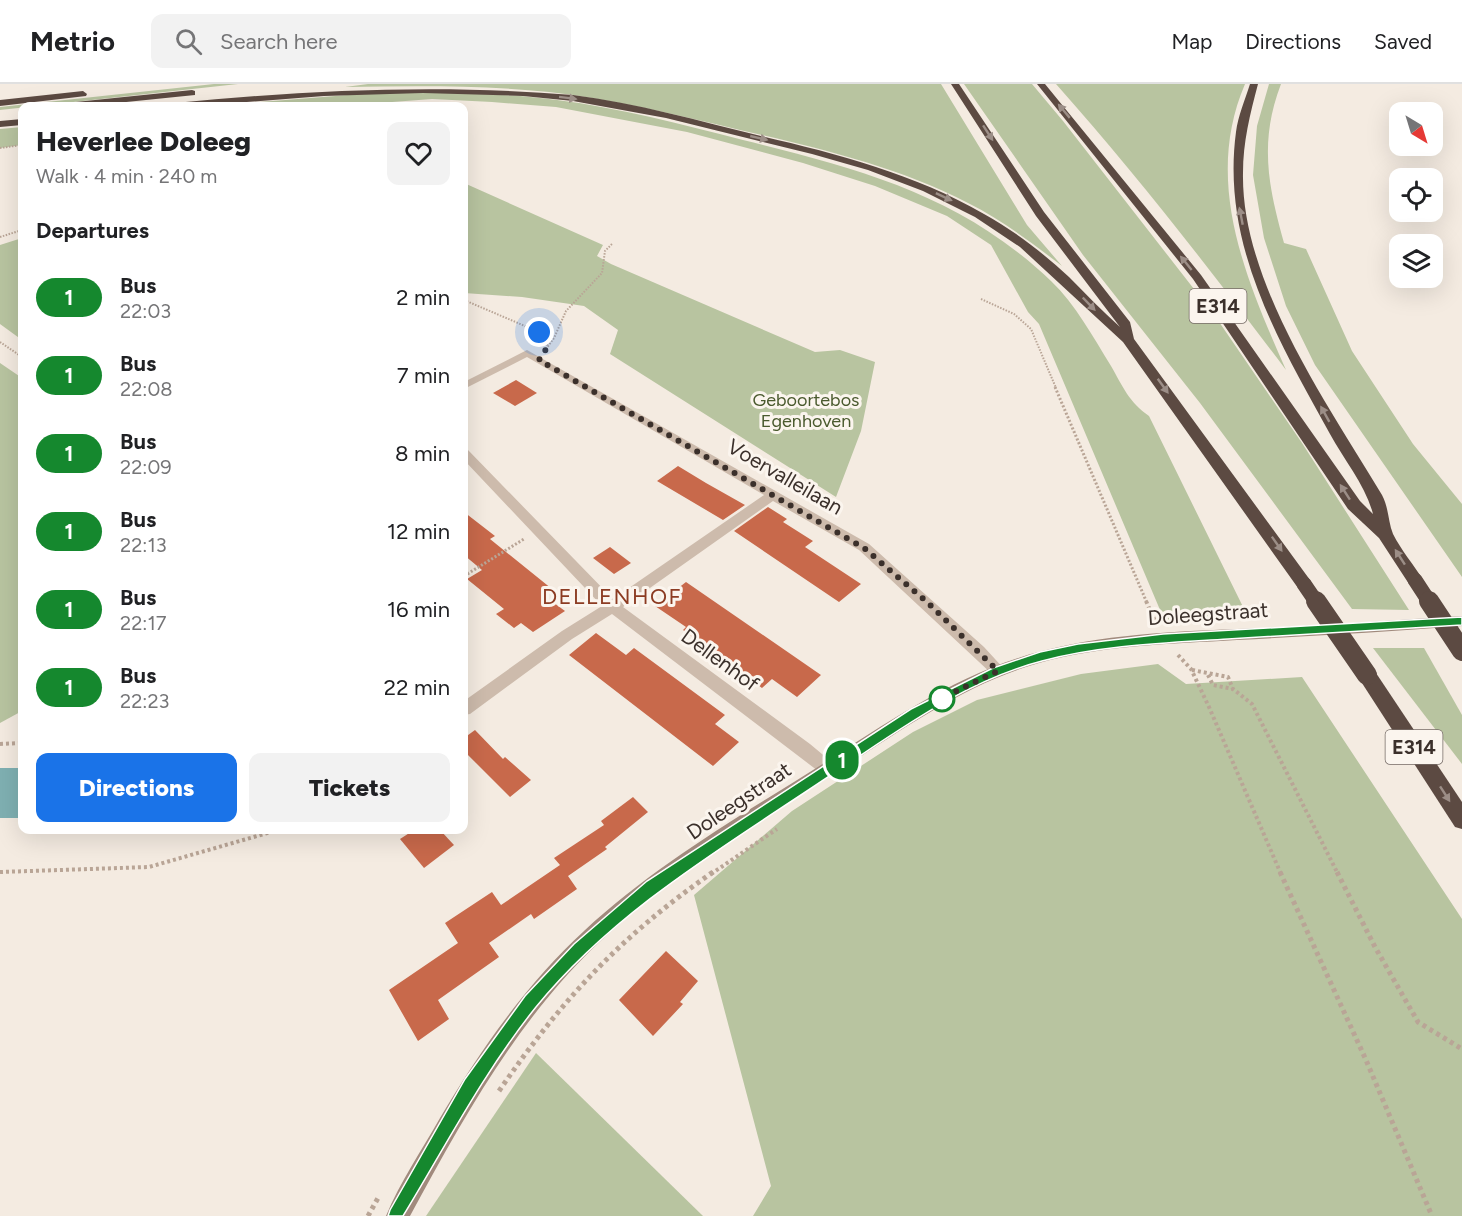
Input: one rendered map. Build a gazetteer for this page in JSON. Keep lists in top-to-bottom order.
{
  "streets": {
    "highway": ["E314"],
    "street": ["Voervalleilaan", "Doleegstraat", "Dellenhof"]
  },
  "crossings": [
    ["Voervalleilaan", "Doleegstraat"],
    ["Doleegstraat", "Dellenhof"]
  ],
  "districts": ["DELLENHOF"],
  "parks": ["Geboortebos Egenhoven"],
  "lines": ["bus line 1"],
  "north": "bottom right",
  "page": {
    "header": "Metrio",
    "search": "Search here",
    "nav": ["Map", "Directions", "Saved"],
    "on_map": "1",
    "heading": [
      ["Heverlee Doleeg", "Walk · 4 min · 240 m"],
      "Departures"
    ],
    "list": [
      {
        "mark": "1",
        "name": "Bus",
        "note": "22:03",
        "value": "2 min"
      },
      {
        "mark": "1",
        "name": "Bus",
        "note": "22:08",
        "value": "7 min"
      },
      {
        "mark": "1",
        "name": "Bus",
        "note": "22:09",
        "value": "8 min"
      },
      {
        "mark": "1",
        "name": "Bus",
        "note": "22:13",
        "value": "12 min"
      },
      {
        "mark": "1",
        "name": "Bus",
        "note": "22:17",
        "value": "16 min"
      },
      {
        "mark": "1",
        "name": "Bus",
        "note": "22:23",
        "value": "22 min"
      }
    ],
    "buttons": ["Directions", "Tickets"]
  }
}
